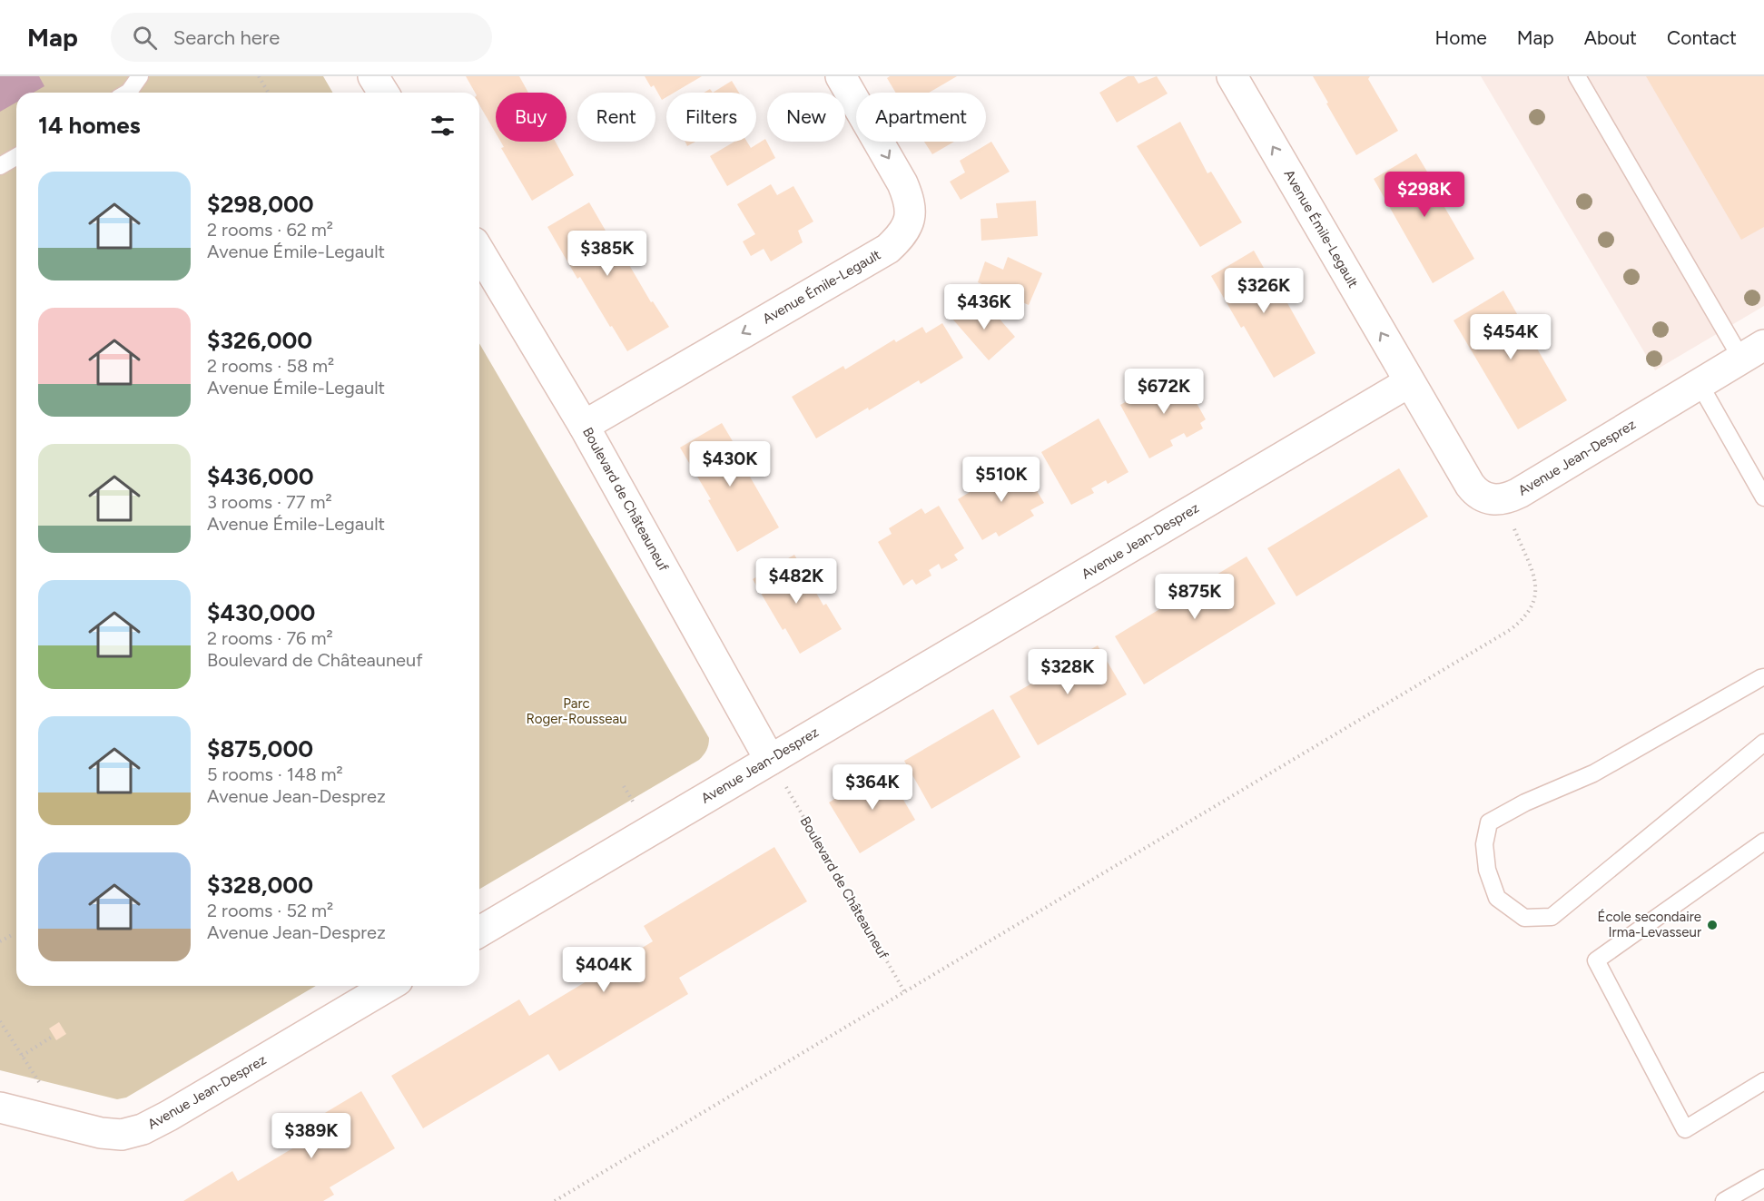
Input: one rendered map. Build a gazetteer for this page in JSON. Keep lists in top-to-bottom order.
{
  "streets": {
    "street": ["Avenue Émile-Legault", "Avenue Jean-Desprez", "Boulevard de Châteauneuf"]
  },
  "crossings": [
    ["Avenue Émile-Legault", "Avenue Jean-Desprez"],
    ["Avenue Émile-Legault", "Boulevard de Châteauneuf"],
    ["Avenue Jean-Desprez", "Boulevard de Châteauneuf"]
  ],
  "parks": ["Parc Roger-Rousseau"],
  "places": ["École secondaire Irma-Levasseur"],
  "page": {
    "header": "Map",
    "search": "Search here",
    "nav": [
      "Home",
      "Map",
      "About",
      "Contact"
    ],
    "chip": [
      "Buy",
      "Rent",
      "Filters",
      "New",
      "Apartment"
    ],
    "heading": "14 homes",
    "list": [
      {
        "name": "$298,000",
        "note": "2 rooms · 62 m² · Avenue Émile-Legault"
      },
      {
        "name": "$326,000",
        "note": "2 rooms · 58 m² · Avenue Émile-Legault"
      },
      {
        "name": "$436,000",
        "note": "3 rooms · 77 m² · Avenue Émile-Legault"
      },
      {
        "name": "$430,000",
        "note": "2 rooms · 76 m² · Boulevard de Châteauneuf"
      },
      {
        "name": "$875,000",
        "note": "5 rooms · 148 m² · Avenue Jean-Desprez"
      },
      {
        "name": "$328,000",
        "note": "2 rooms · 52 m² · Avenue Jean-Desprez"
      }
    ],
    "price": [
      "$298K",
      "$385K",
      "$326K",
      "$436K",
      "$454K",
      "$672K",
      "$430K",
      "$510K",
      "$482K",
      "$875K",
      "$328K",
      "$364K",
      "$404K",
      "$389K"
    ]
  }
}
